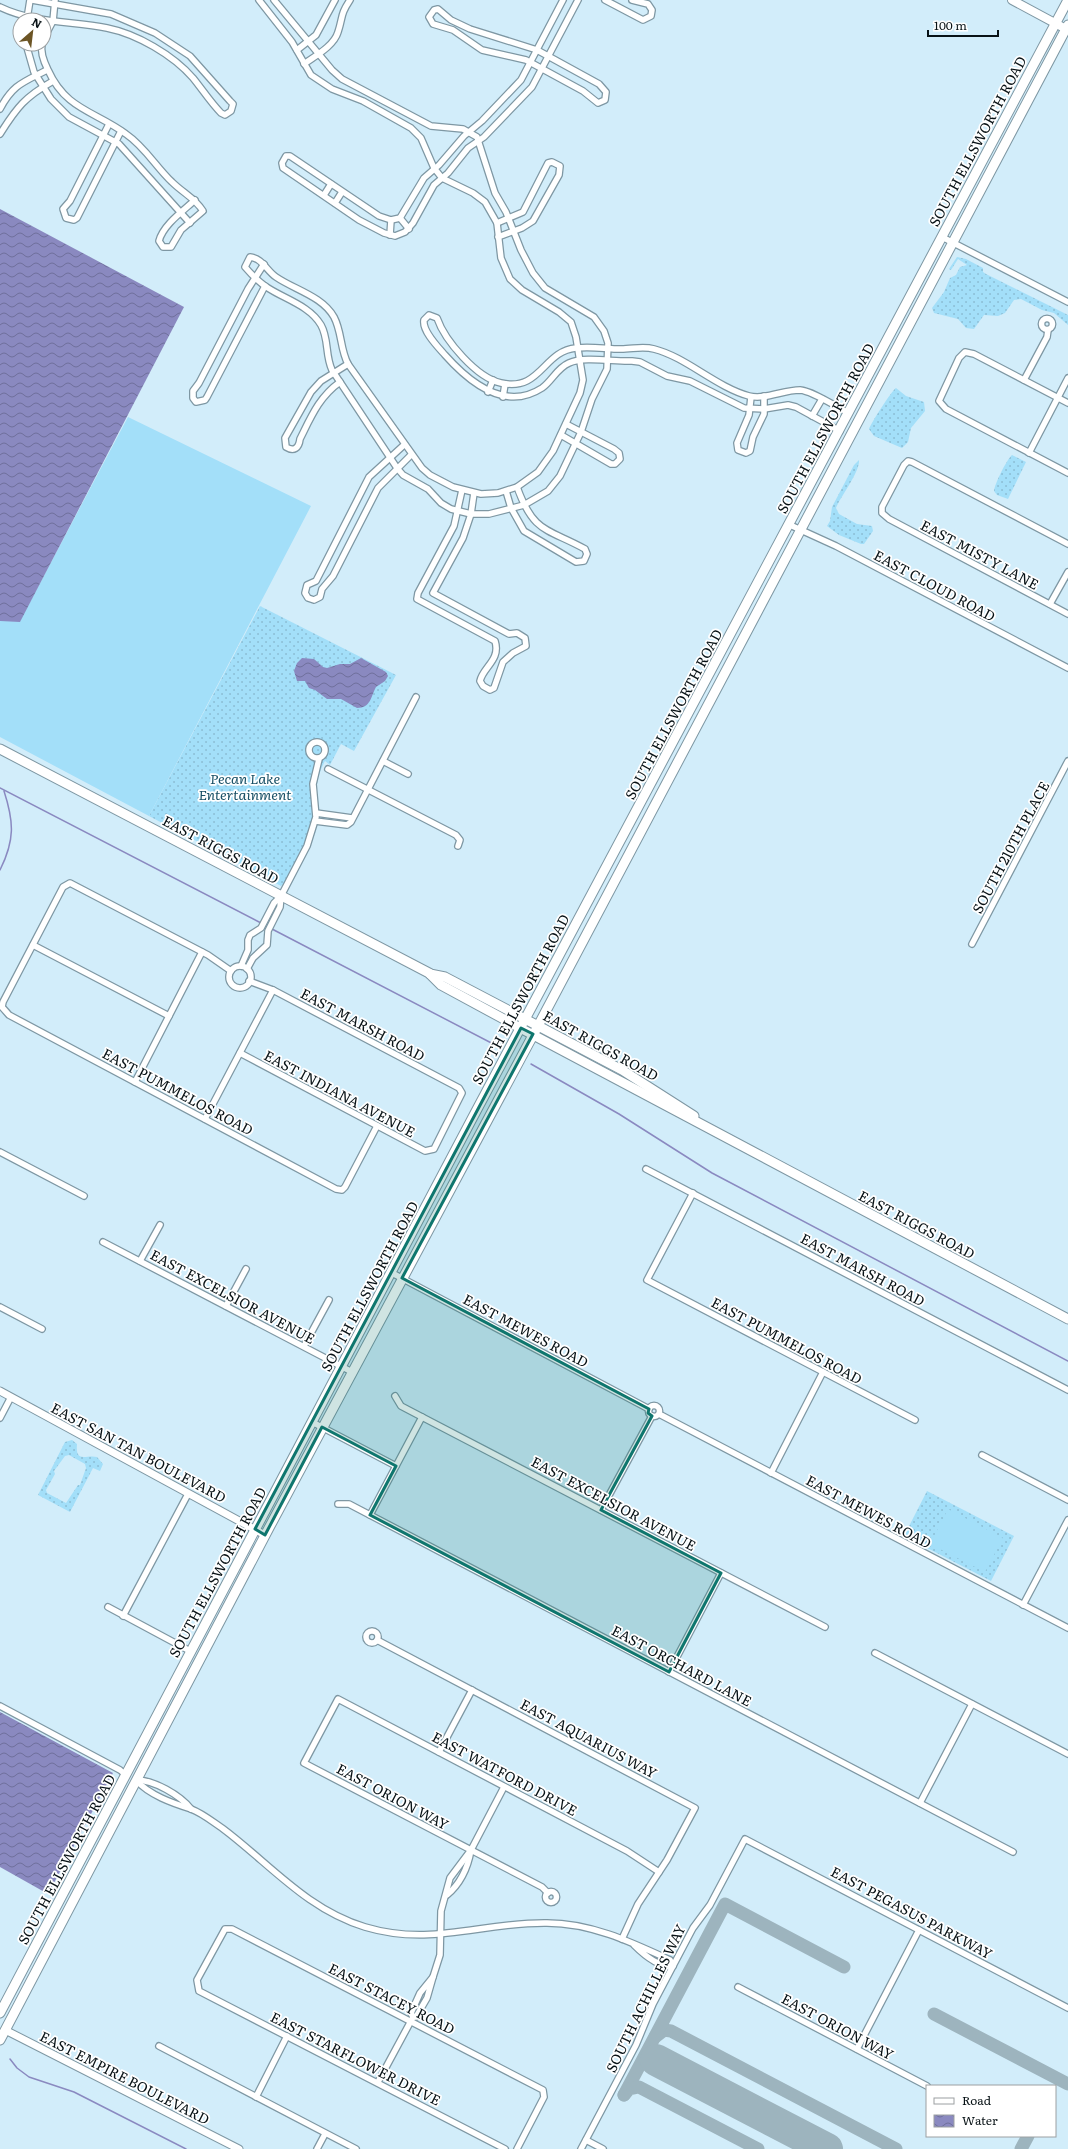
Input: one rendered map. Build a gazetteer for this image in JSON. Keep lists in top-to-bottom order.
{
  "streets": {
    "main road": ["SOUTH ELLSWORTH ROAD", "EAST RIGGS ROAD"],
    "street": [
      "EAST MISTY LANE",
      "EAST CLOUD ROAD",
      "SOUTH 210TH PLACE",
      "EAST MARSH ROAD",
      "EAST PUMMELOS ROAD",
      "EAST INDIANA AVENUE",
      "EAST EXCELSIOR AVENUE",
      "EAST MEWES ROAD",
      "EAST SAN TAN BOULEVARD",
      "EAST ORCHARD LANE",
      "EAST AQUARIUS WAY",
      "EAST WATFORD DRIVE",
      "EAST ORION WAY",
      "EAST PEGASUS PARKWAY",
      "EAST STACEY ROAD",
      "SOUTH ACHILLES WAY",
      "EAST STARFLOWER DRIVE",
      "EAST EMPIRE BOULEVARD"
    ]
  },
  "crossings": [
    ["SOUTH ELLSWORTH ROAD", "EAST CLOUD ROAD"],
    ["SOUTH ELLSWORTH ROAD", "EAST RIGGS ROAD"],
    ["SOUTH ELLSWORTH ROAD", "EAST EXCELSIOR AVENUE"],
    ["SOUTH ELLSWORTH ROAD", "EAST MEWES ROAD"],
    ["SOUTH ELLSWORTH ROAD", "EAST SAN TAN BOULEVARD"],
    ["SOUTH ELLSWORTH ROAD", "EAST EMPIRE BOULEVARD"],
    ["EAST MARSH ROAD", "EAST PUMMELOS ROAD"],
    ["EAST MARSH ROAD", "EAST INDIANA AVENUE"],
    ["EAST PUMMELOS ROAD", "EAST INDIANA AVENUE"],
    ["EAST AQUARIUS WAY", "EAST WATFORD DRIVE"],
    ["EAST WATFORD DRIVE", "EAST ORION WAY"],
    ["EAST PEGASUS PARKWAY", "SOUTH ACHILLES WAY"],
    ["EAST STACEY ROAD", "EAST STARFLOWER DRIVE"]
  ],
  "parks": ["Pecan Lake Entertainment"],
  "legend": ["Road", "Water"],
  "scale_bar": "100 m",
  "north": "top right"
}
